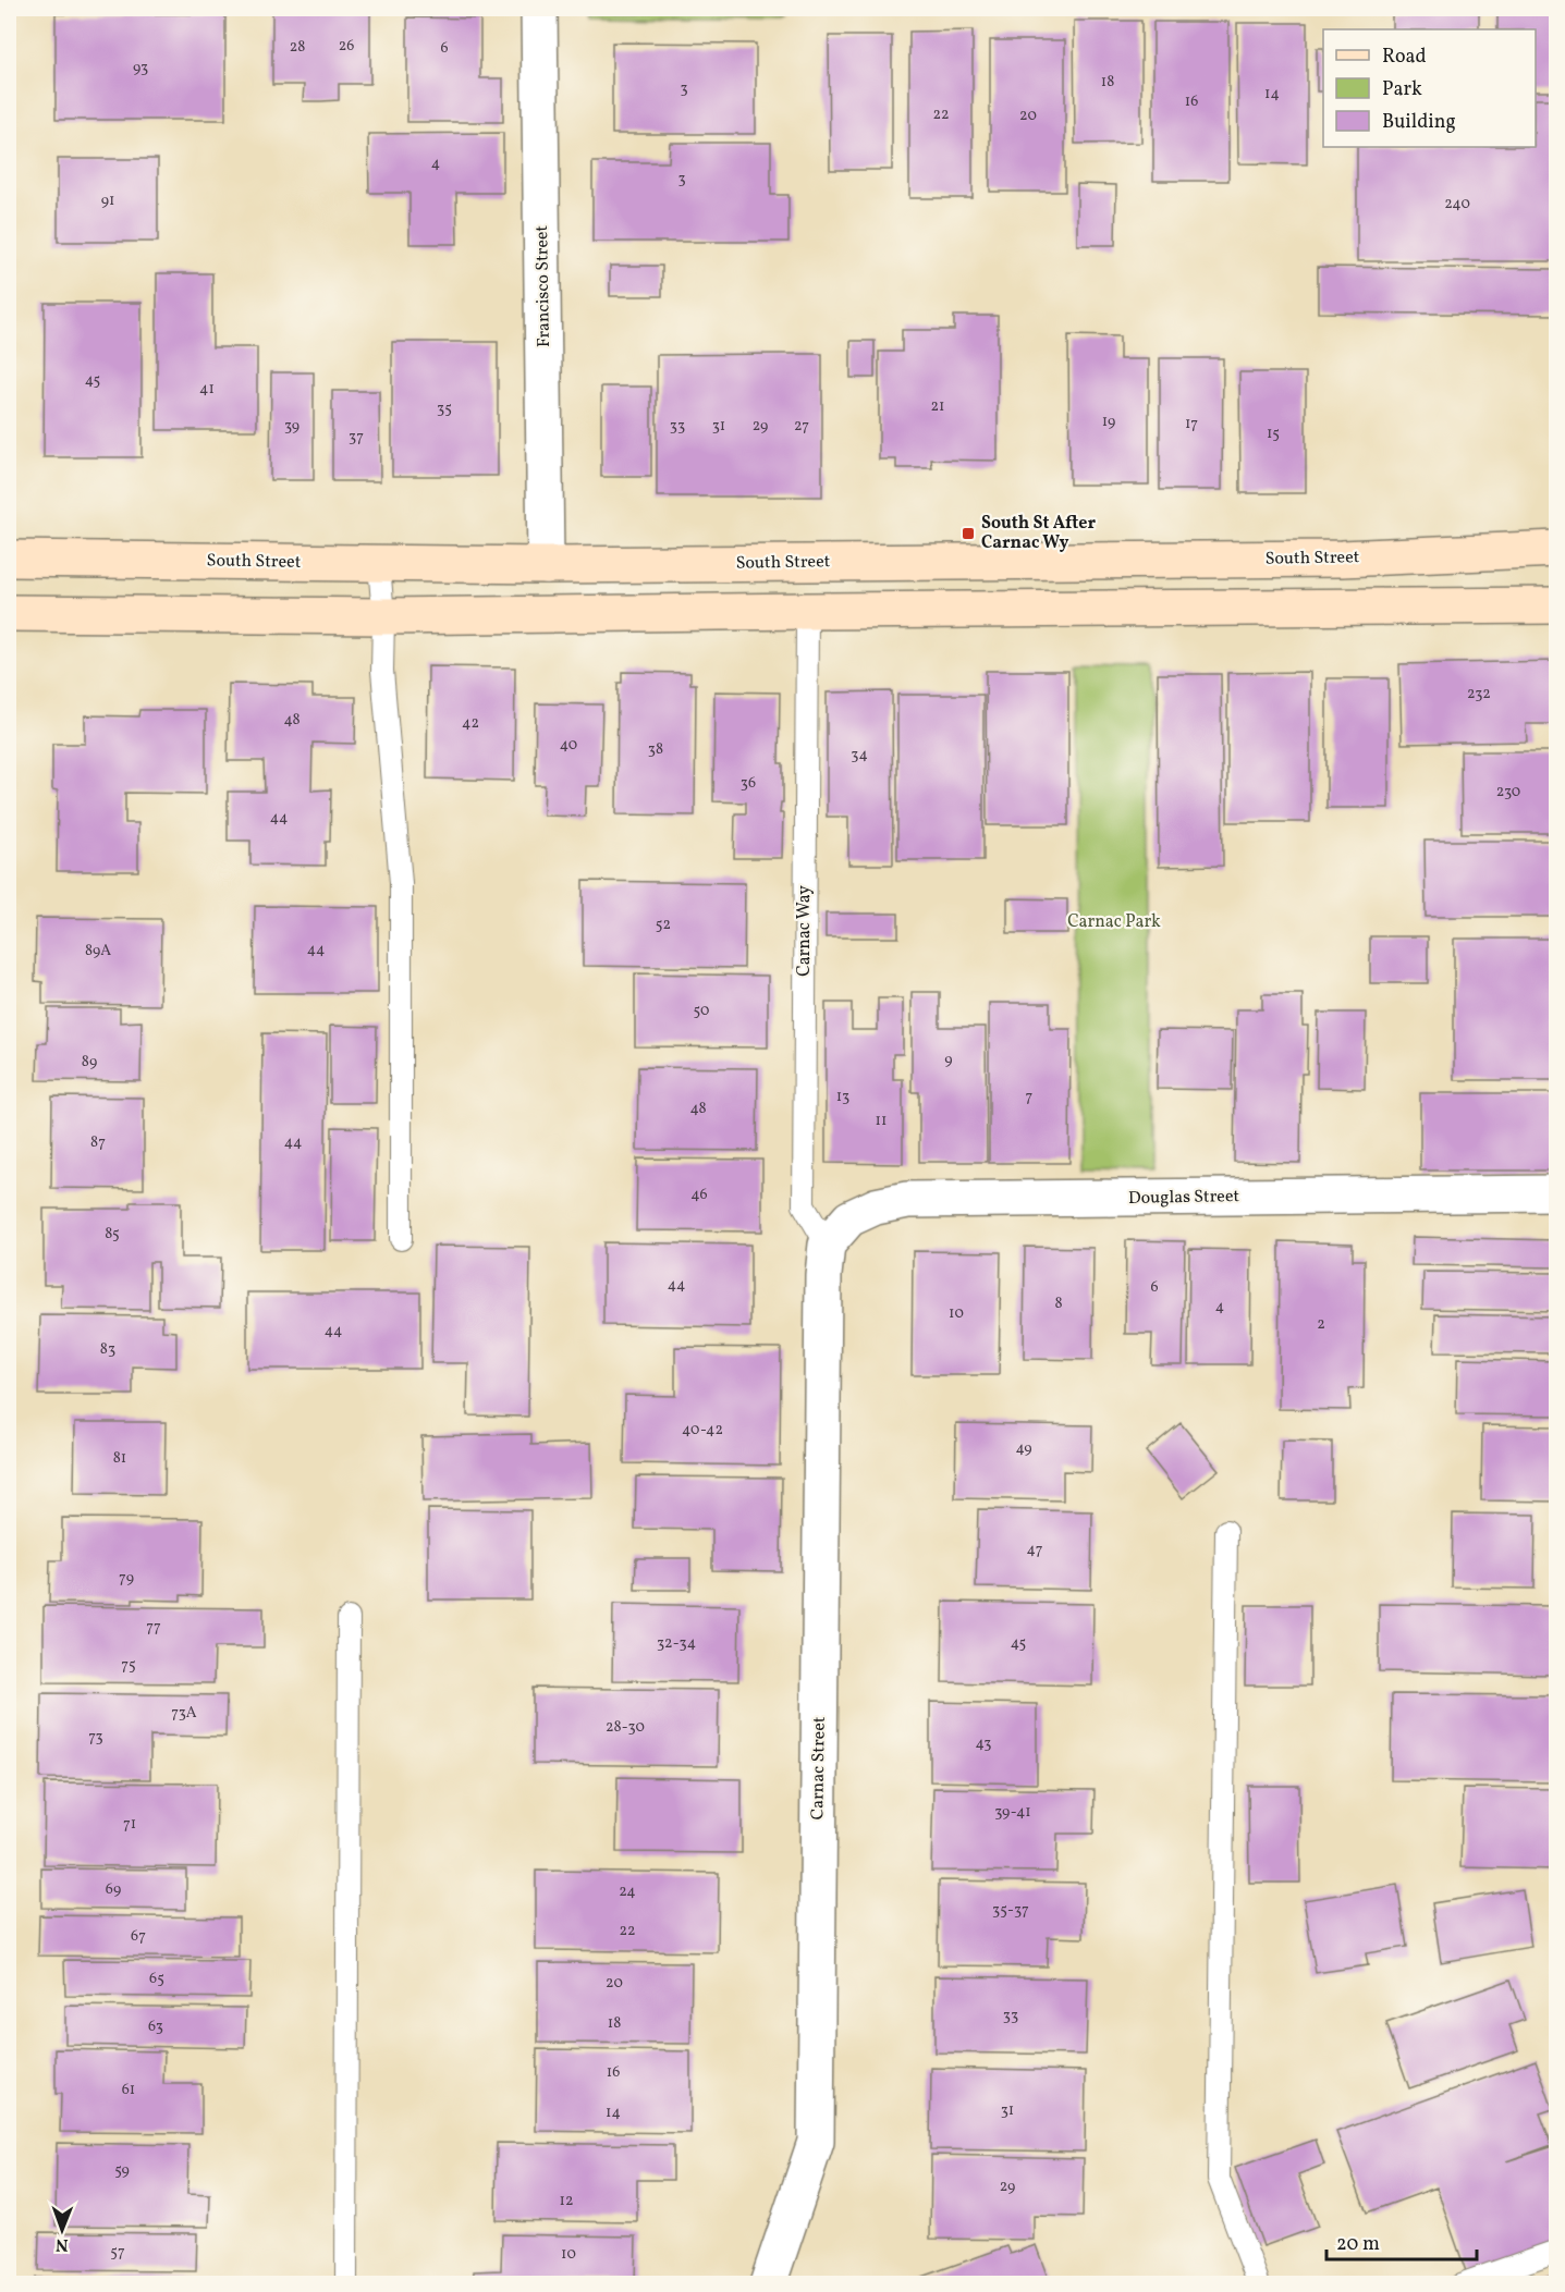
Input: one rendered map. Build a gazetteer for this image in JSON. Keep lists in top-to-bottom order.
{
  "streets": {
    "main road": ["South Street"],
    "street": ["Francisco Street", "Douglas Street", "Carnac Street"],
    "lane": ["Carnac Way"]
  },
  "crossings": [
    ["Francisco Street", "South Street"],
    ["Carnac Way", "Douglas Street"],
    ["Carnac Way", "Carnac Street"],
    ["Douglas Street", "Carnac Street"]
  ],
  "parks": ["Carnac Park"],
  "places": {
    "transit": ["South St After Carnac Wy"]
  },
  "house_numbers": [
    "26",
    "28",
    "6",
    "93",
    "18",
    "3",
    "14",
    "16",
    "22",
    "20",
    "4",
    "3",
    "91",
    "240",
    "45",
    "41",
    "21",
    "35",
    "19",
    "17",
    "39",
    "33",
    "31",
    "29",
    "27",
    "15",
    "37",
    "232",
    "48",
    "42",
    "40",
    "38",
    "34",
    "36",
    "230",
    "44",
    "52",
    "44",
    "89A",
    "50",
    "9",
    "89",
    "13",
    "7",
    "48",
    "11",
    "87",
    "44",
    "46",
    "85",
    "44",
    "6",
    "8",
    "4",
    "10",
    "2",
    "44",
    "83",
    "40-42",
    "49",
    "81",
    "47",
    "79",
    "77",
    "32-34",
    "45",
    "75",
    "73A",
    "28-30",
    "73",
    "43",
    "39-41",
    "71",
    "69",
    "24",
    "35-37",
    "22",
    "67",
    "65",
    "20",
    "33",
    "18",
    "63",
    "16",
    "61",
    "31",
    "14",
    "59",
    "29",
    "12",
    "57",
    "10"
  ],
  "legend": ["Road", "Park", "Building"],
  "scale_bar": "20 m",
  "north": "bottom"
}
